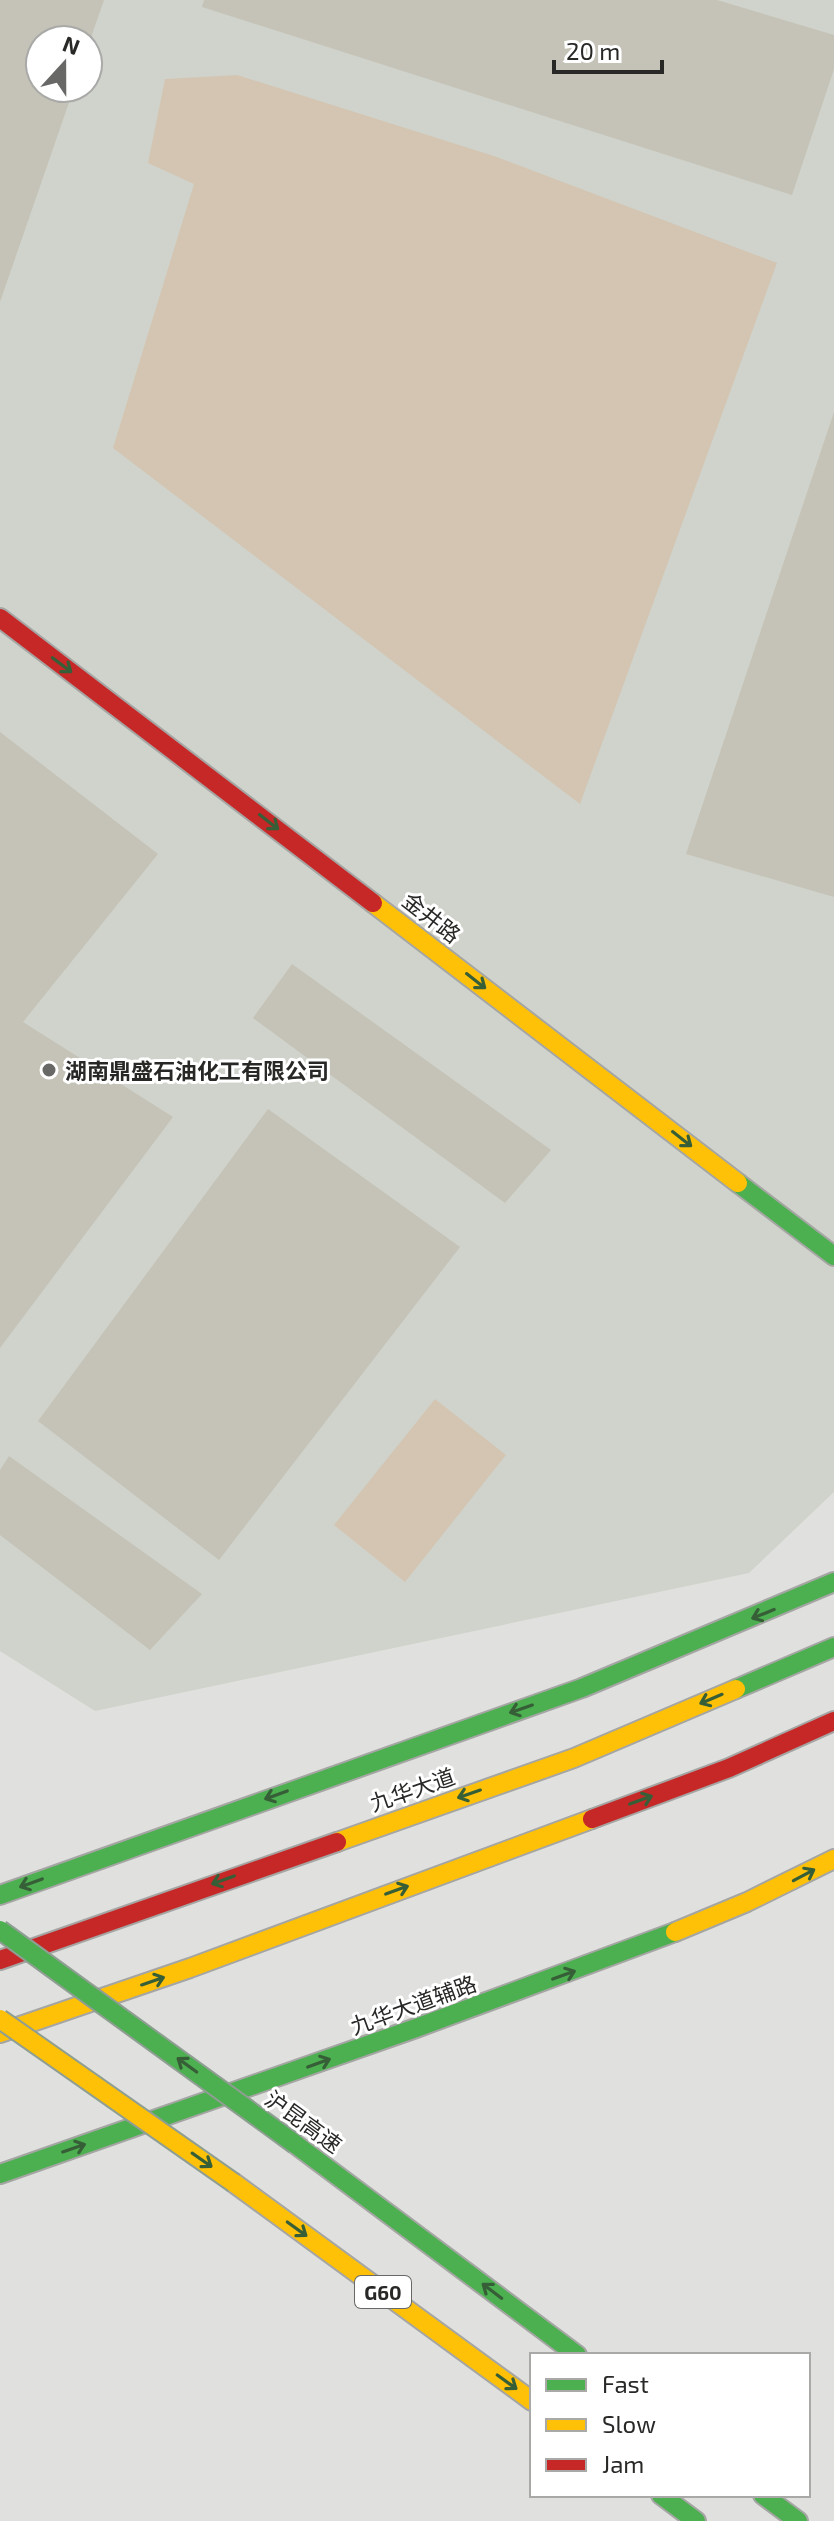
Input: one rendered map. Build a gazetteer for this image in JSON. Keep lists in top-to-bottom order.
{
  "streets": {
    "main road": [
      "金井路",
      "九华大道",
      "九华大道辅路",
      "沪昆高速",
      "G60"
    ]
  },
  "one_way": ["金井路"],
  "places": ["湖南鼎盛石油化工有限公司"],
  "legend": ["Fast", "Slow", "Jam"],
  "scale_bar": "20 m",
  "north": "top"
}
